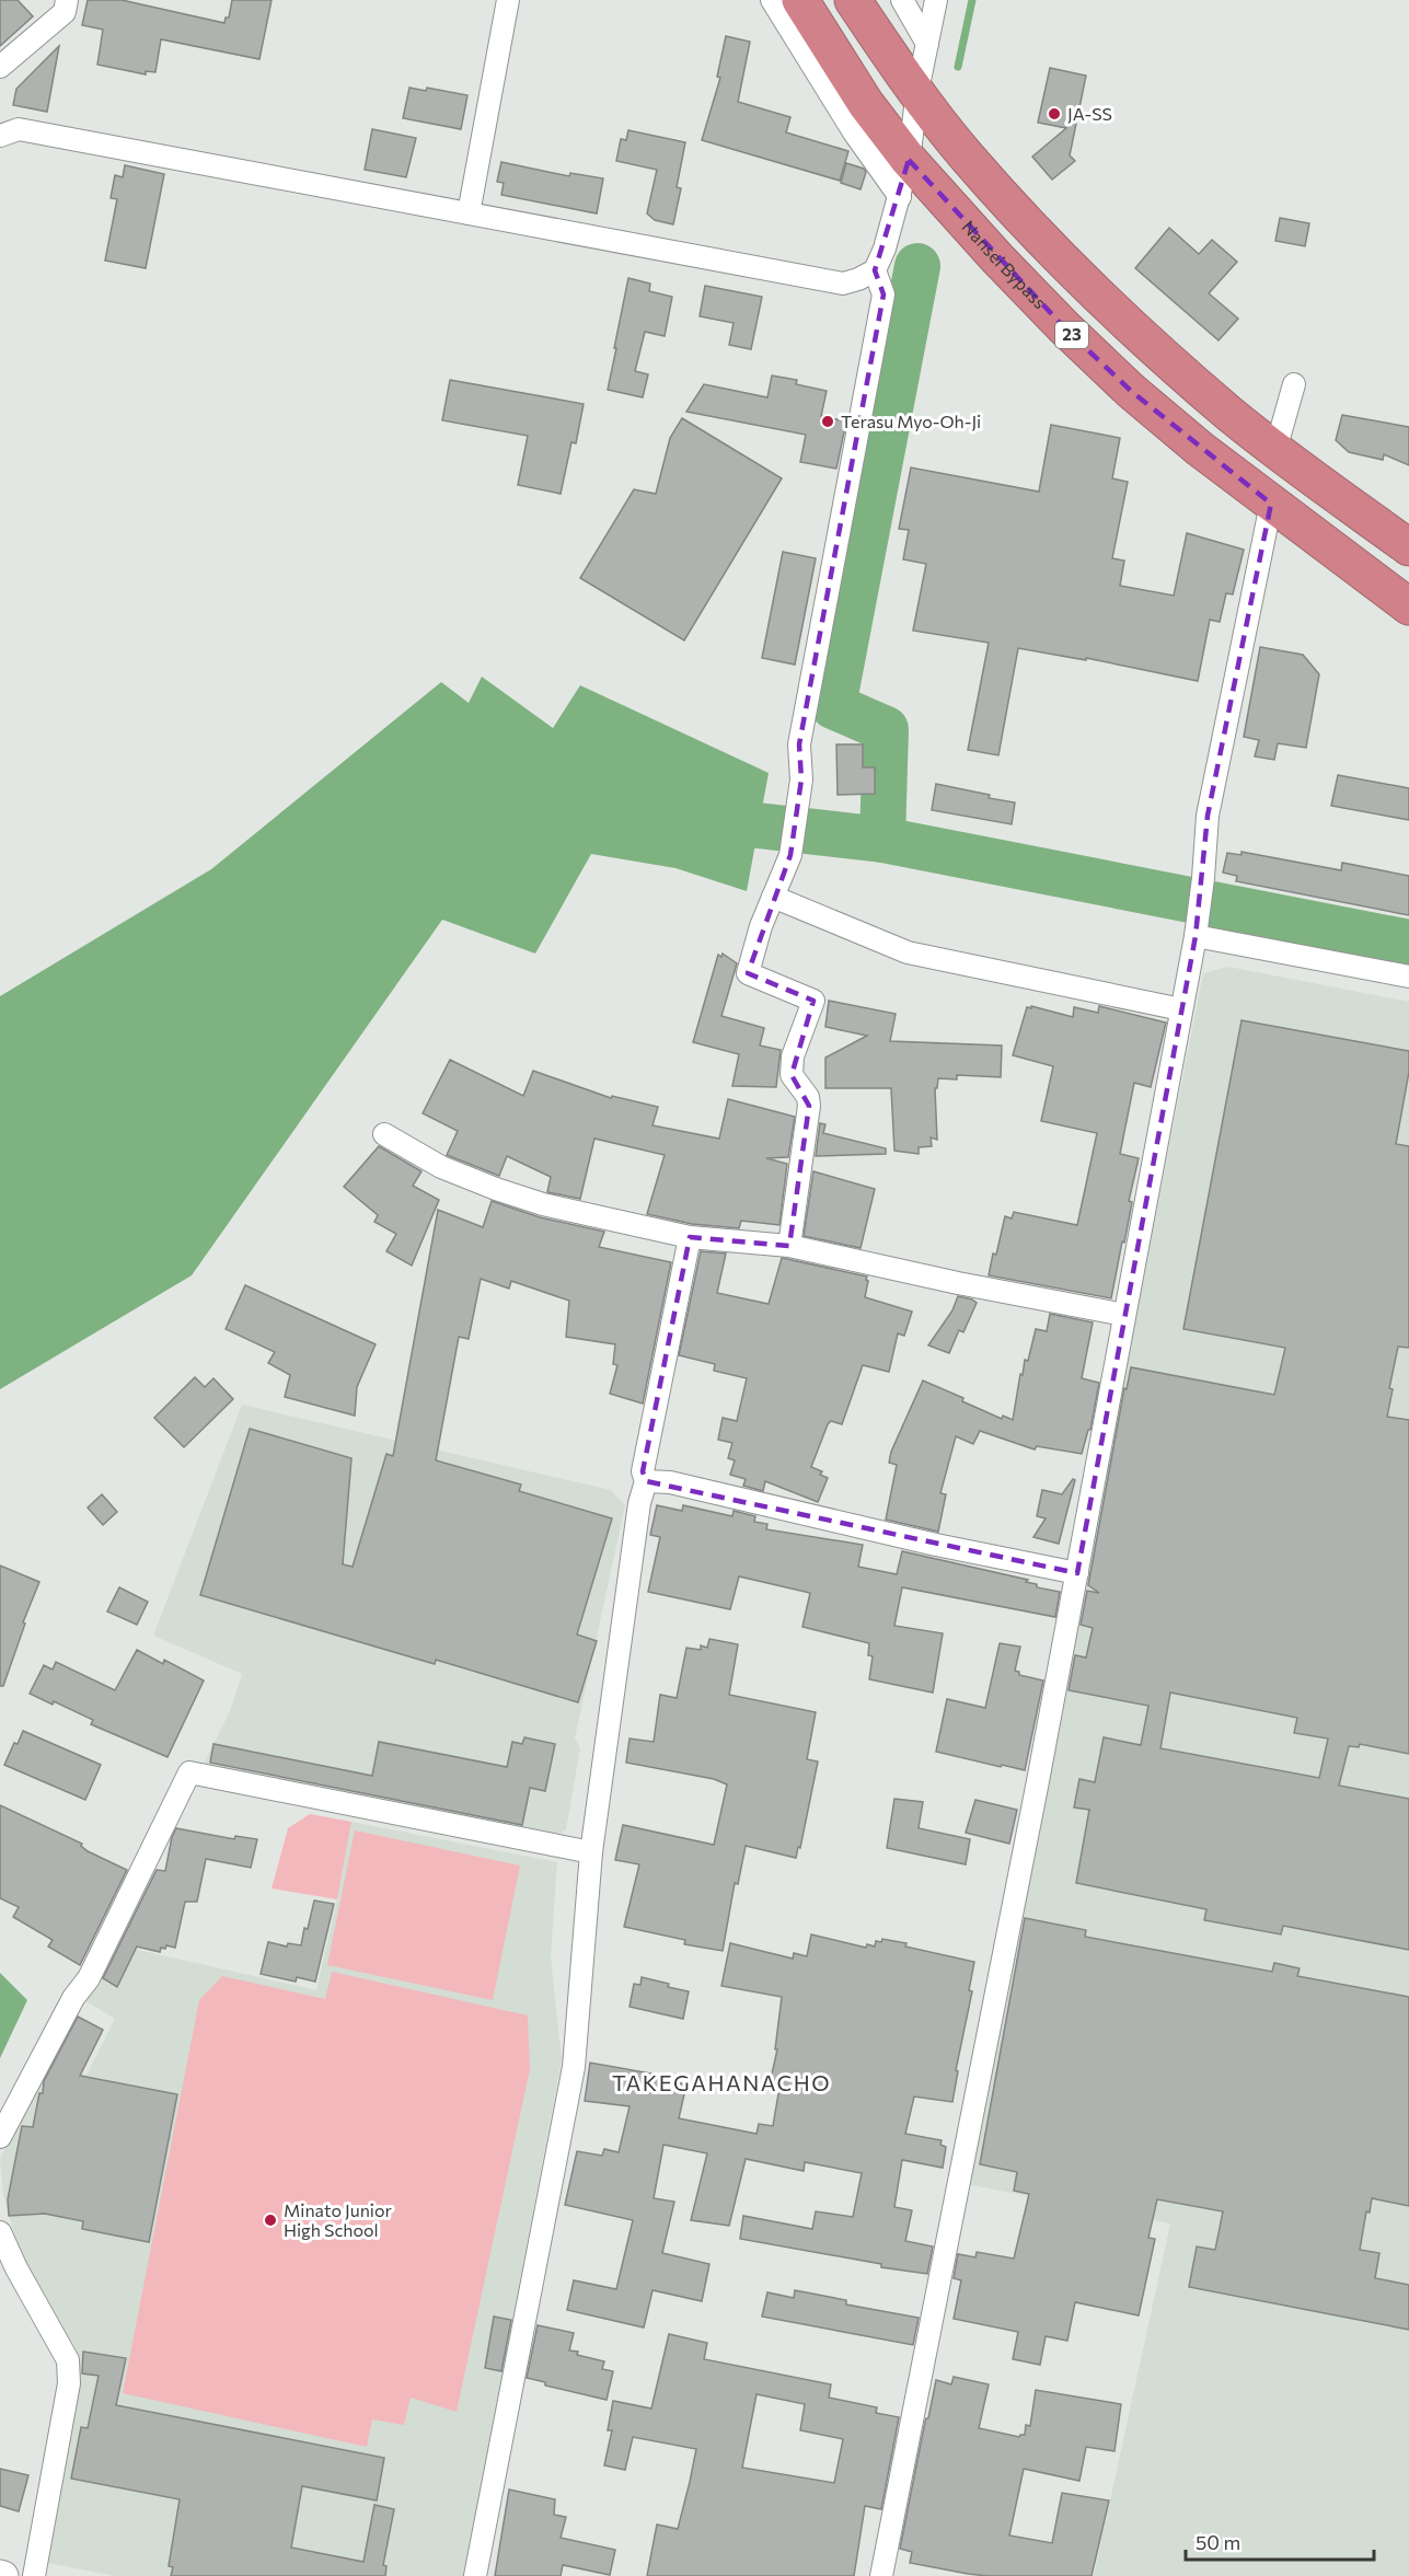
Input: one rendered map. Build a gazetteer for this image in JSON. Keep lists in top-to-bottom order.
{
  "streets": {
    "highway": ["Nansei Bypass", "23"]
  },
  "districts": ["TAKEGAHANACHO"],
  "places": ["JA-SS", "Terasu Myo-Oh-Ji", "Minato Junior High School"],
  "scale_bar": "50 m"
}
